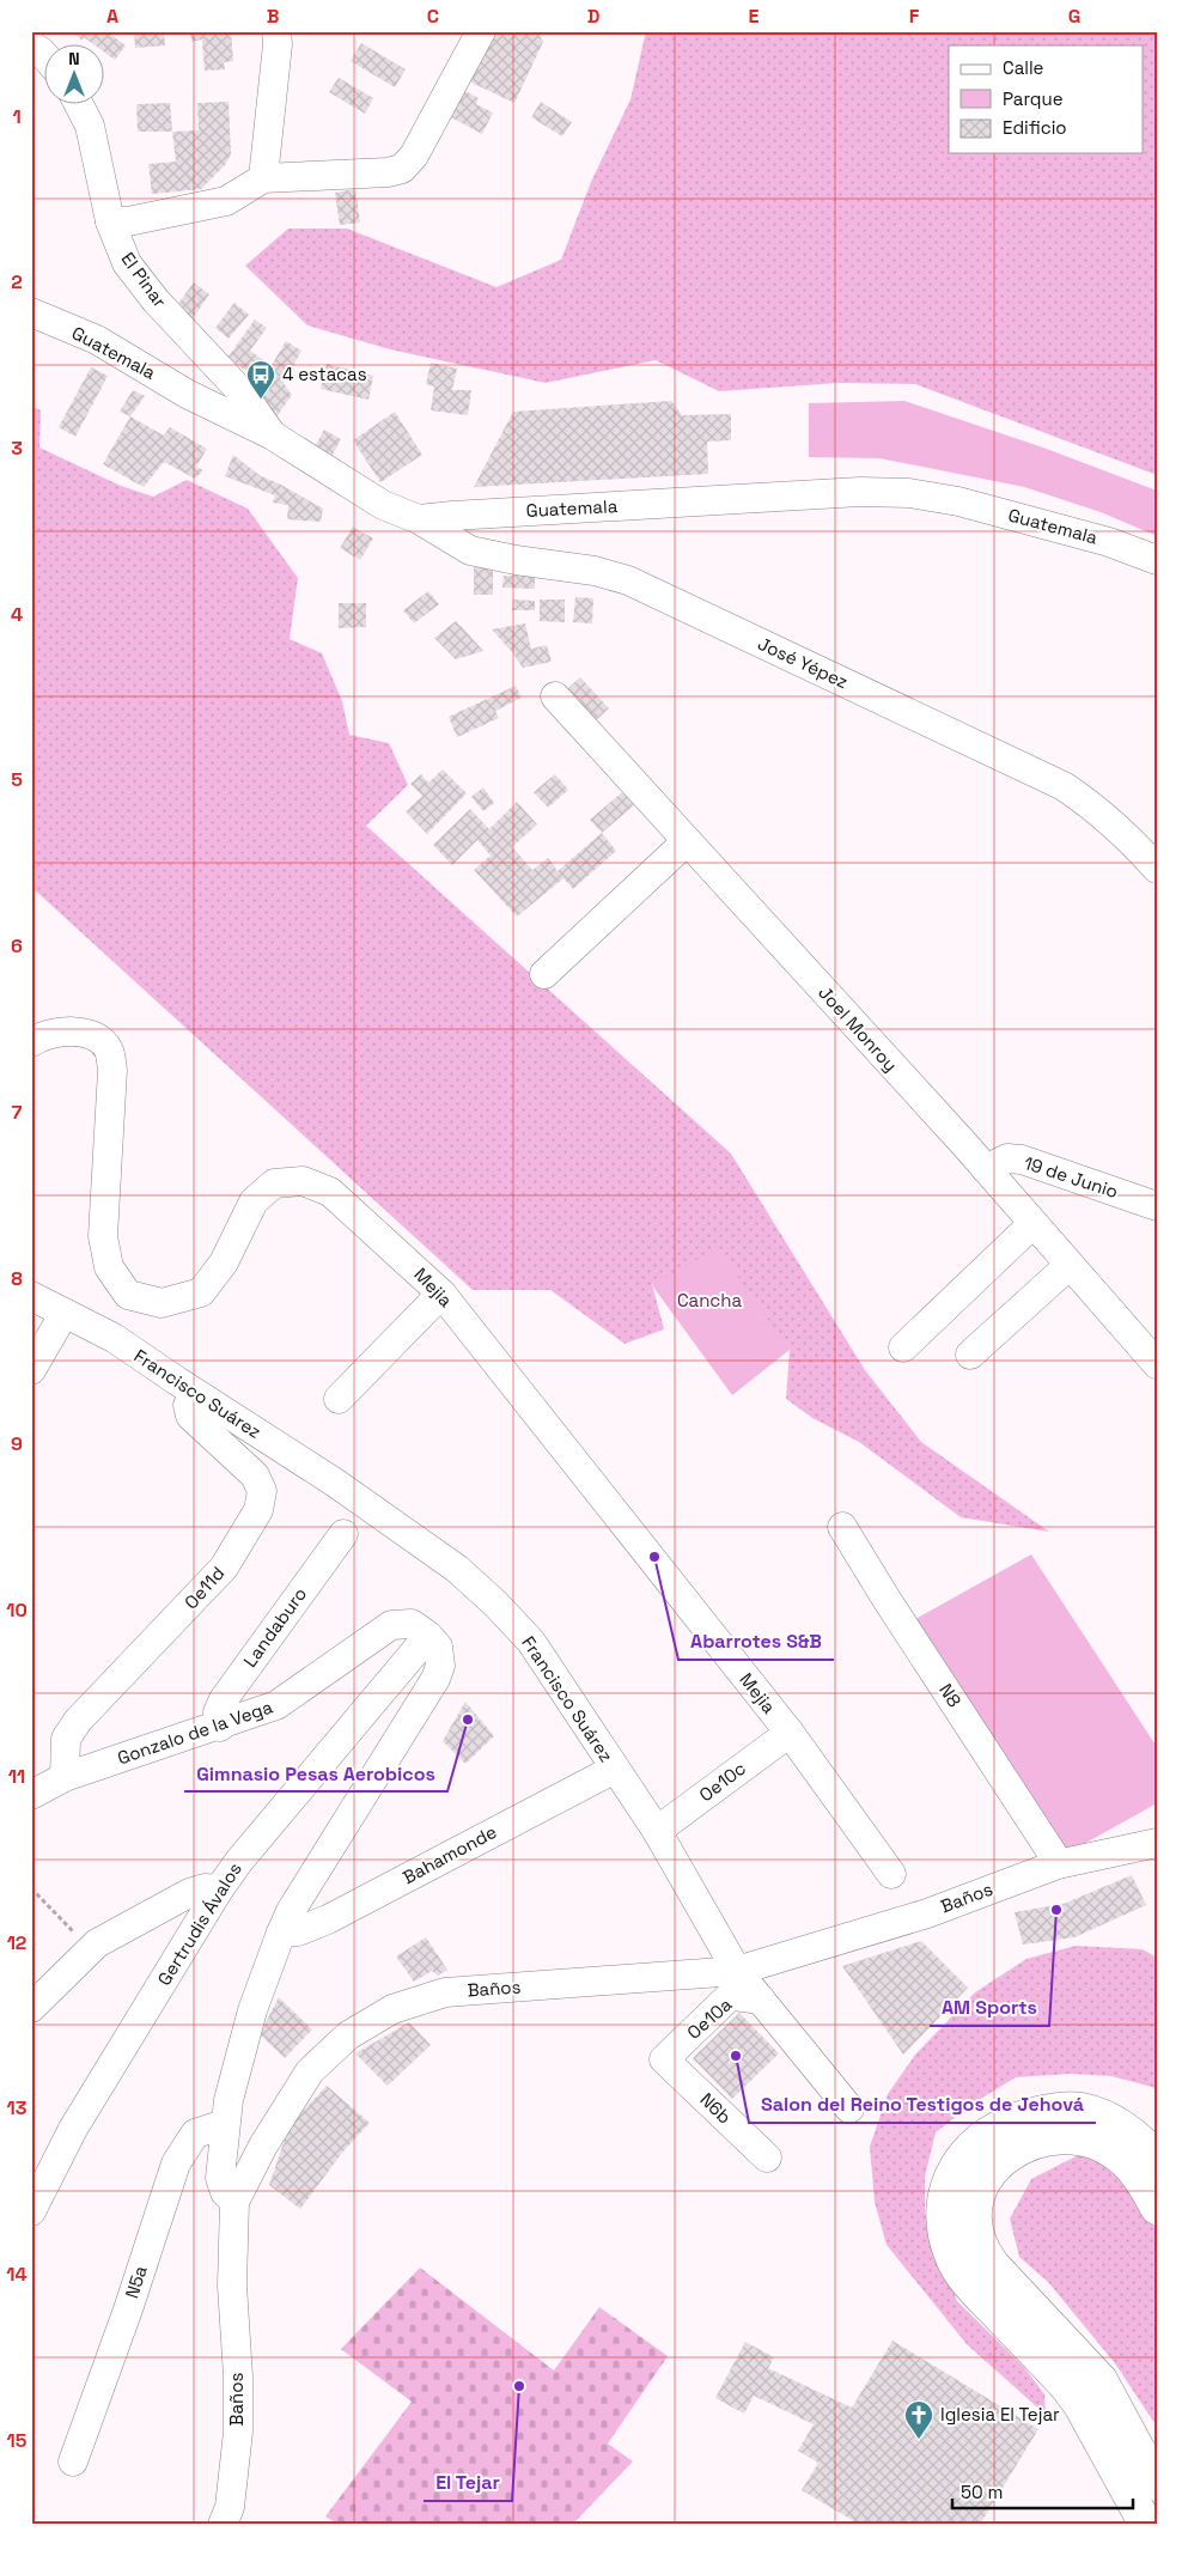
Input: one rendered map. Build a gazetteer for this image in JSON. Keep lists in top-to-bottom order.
{
  "streets": {
    "street": [
      "El Pinar",
      "Guatemala",
      "José Yépez",
      "Joel Monroy",
      "19 de Junio",
      "Mejia",
      "Francisco Suárez",
      "Oe11d",
      "Landaburo",
      "N8",
      "Gonzalo de la Vega",
      "Oe10c",
      "Bahamonde",
      "Baños",
      "Gertrudis Ávalos",
      "Oe10a",
      "N6b",
      "N5a"
    ]
  },
  "crossings": [
    ["El Pinar", "Guatemala"],
    ["Guatemala", "José Yépez"],
    ["Joel Monroy", "19 de Junio"],
    ["Mejia", "Oe10c"],
    ["Francisco Suárez", "Oe11d"],
    ["Francisco Suárez", "Oe10c"],
    ["Francisco Suárez", "Bahamonde"],
    ["Francisco Suárez", "Baños"],
    ["Francisco Suárez", "Oe10a"],
    ["Oe11d", "Gonzalo de la Vega"],
    ["Landaburo", "Gonzalo de la Vega"],
    ["N8", "Baños"],
    ["Gonzalo de la Vega", "Gertrudis Ávalos"],
    ["Oe10a", "N6b"]
  ],
  "parks": ["Cancha"],
  "places": {
    "bus stop": ["4 estacas"],
    "other": [
      "Abarrotes S&B",
      "Gimnasio Pesas Aerobicos",
      "AM Sports",
      "Salon del Reino Testigos de Jehová",
      "El Tejar"
    ],
    "church": ["Iglesia El Tejar"]
  },
  "legend": ["Calle", "Parque", "Edificio"],
  "scale_bar": "50 m",
  "north": "top",
  "grid": {
    "columns": [
      "A",
      "B",
      "C",
      "D",
      "E",
      "F",
      "G"
    ],
    "rows": [
      "1",
      "2",
      "3",
      "4",
      "5",
      "6",
      "7",
      "8",
      "9",
      "10",
      "11",
      "12",
      "13",
      "14",
      "15"
    ]
  }
}
